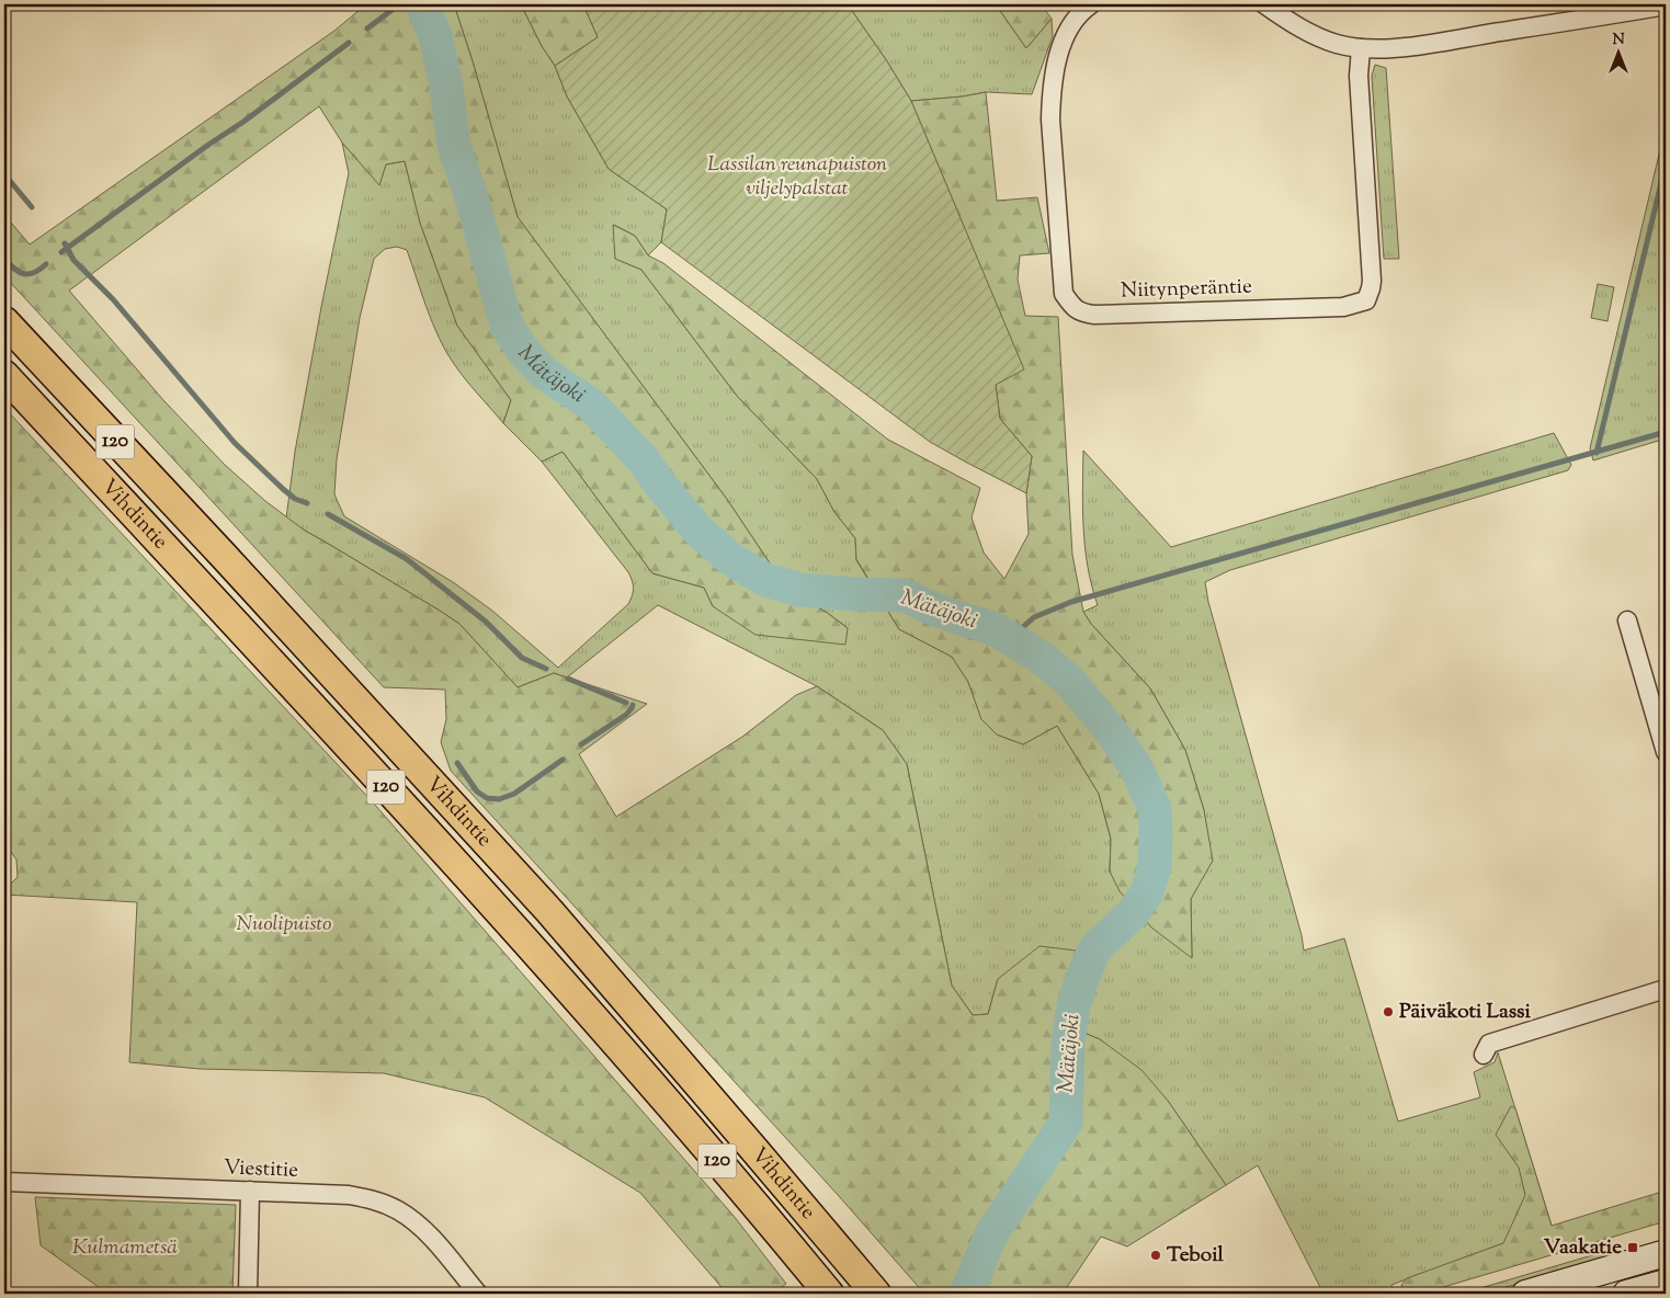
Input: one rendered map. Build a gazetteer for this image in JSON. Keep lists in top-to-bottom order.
{
  "streets": {
    "main road": ["120", "Vihdintie"],
    "street": ["Niitynperäntie", "Viestitie"]
  },
  "water": ["Mätäjoki"],
  "parks": ["Lassilan reunapuiston viljelypalstat", "Nuolipuisto", "Kulmametsä"],
  "places": {
    "other": ["Päiväkoti Lassi", "Teboil"],
    "transit": ["Vaakatie"]
  },
  "north": "top"
}
